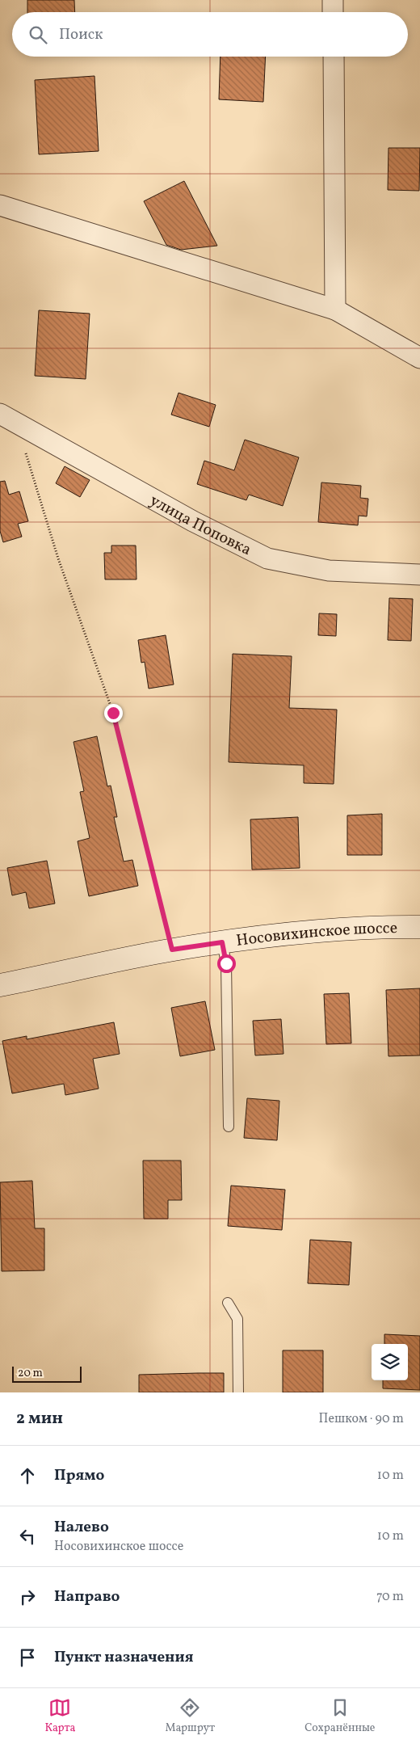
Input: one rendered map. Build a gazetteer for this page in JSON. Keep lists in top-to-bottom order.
{
  "streets": {
    "main road": ["Носовихинское шоссе"],
    "street": ["улица Поповка"]
  },
  "scale_bar": "20 m",
  "page": {
    "search": "Поиск",
    "scale": "20 m",
    "heading": ["2 мин", "Пешком · 90 m"],
    "list": [
      ["Прямо", "10 m"],
      ["Налево", "Носовихинское шоссе", "10 m"],
      ["Направо", "70 m"],
      "Пункт назначения"
    ],
    "nav": ["Карта", "Маршрут", "Сохранённые"]
  }
}
